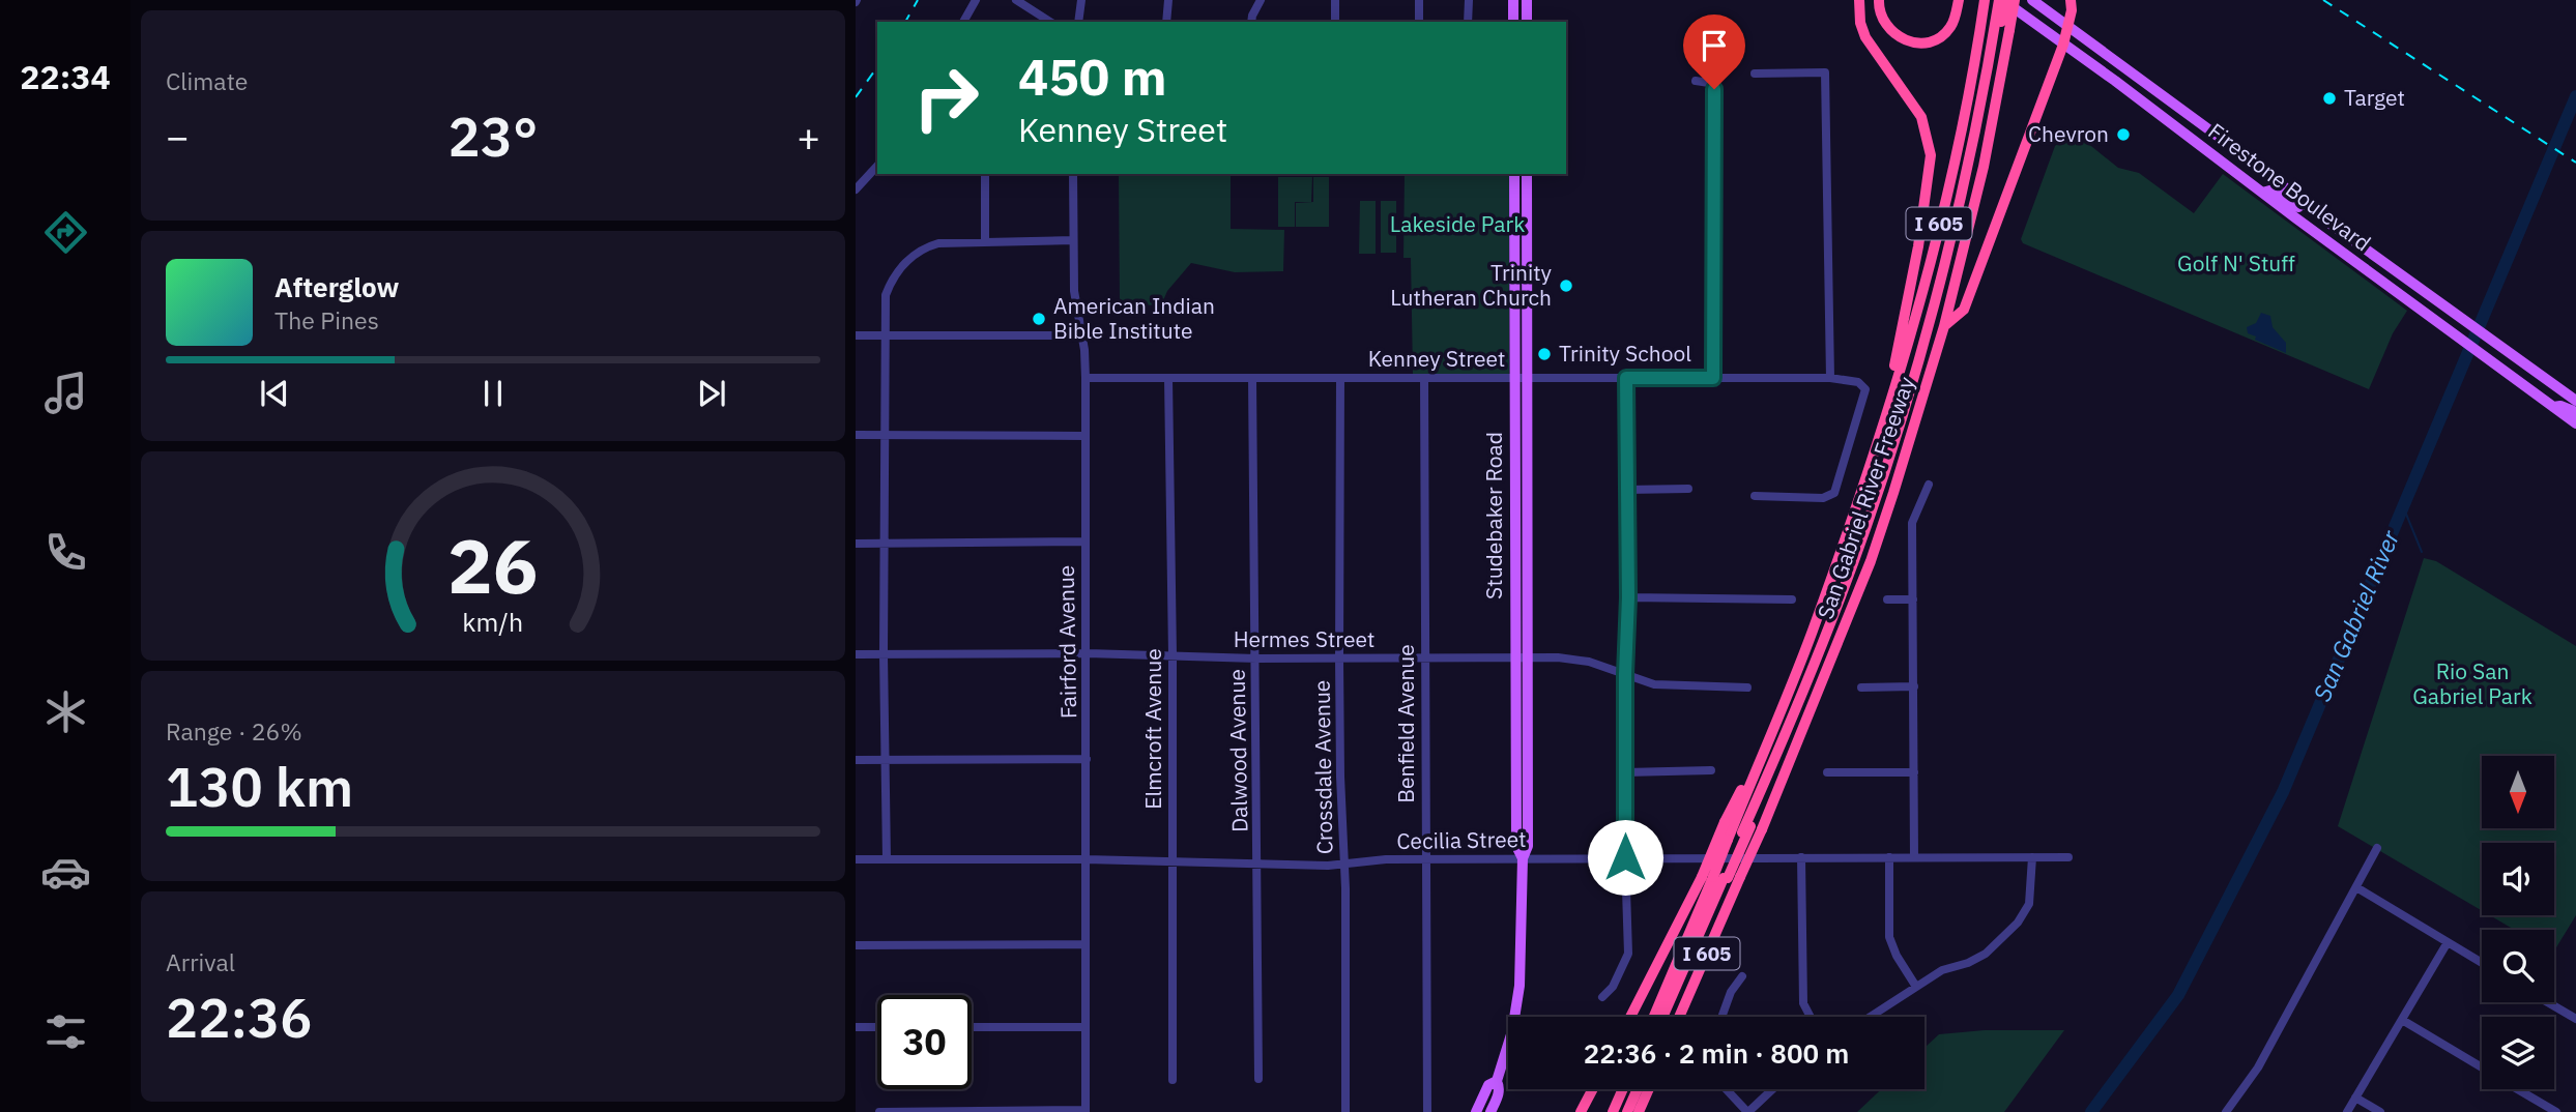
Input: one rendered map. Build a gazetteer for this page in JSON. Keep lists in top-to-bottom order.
{
  "streets": {
    "highway": ["I 605", "San Gabriel River Freeway"],
    "main road": ["Firestone Boulevard", "Studebaker Road"],
    "street": [
      "Kenney Street",
      "Hermes Street",
      "Fairford Avenue",
      "Benfield Avenue",
      "Elmcroft Avenue",
      "Dalwood Avenue",
      "Crossdale Avenue",
      "Cecilia Street"
    ]
  },
  "crossings": [
    ["Kenney Street", "Studebaker Road"],
    ["Kenney Street", "Fairford Avenue"],
    ["Kenney Street", "Benfield Avenue"],
    ["Kenney Street", "Elmcroft Avenue"],
    ["Kenney Street", "Dalwood Avenue"],
    ["Kenney Street", "Crossdale Avenue"],
    ["Studebaker Road", "Hermes Street"],
    ["Studebaker Road", "Cecilia Street"],
    ["Hermes Street", "Fairford Avenue"],
    ["Hermes Street", "Benfield Avenue"],
    ["Hermes Street", "Elmcroft Avenue"],
    ["Hermes Street", "Dalwood Avenue"],
    ["Hermes Street", "Crossdale Avenue"],
    ["Fairford Avenue", "Cecilia Street"],
    ["Benfield Avenue", "Cecilia Street"],
    ["Elmcroft Avenue", "Cecilia Street"],
    ["Dalwood Avenue", "Cecilia Street"],
    ["Crossdale Avenue", "Cecilia Street"]
  ],
  "water": ["San Gabriel River"],
  "parks": ["Lakeside Park", "Golf N' Stuff", "Rio San Gabriel Park"],
  "places": [
    "Target",
    "Chevron",
    "Trinity Lutheran Church",
    "American Indian Bible Institute",
    "Trinity School"
  ],
  "north": "bottom",
  "page": {
    "tabs": "22:34",
    "tile": [
      "Climate",
      ["Range · 26%", "130 km"],
      ["Arrival", "22:36"]
    ],
    "turn": ["450 m", "Kenney Street"],
    "heat": ["−", "23°", "+"],
    "song": ["Afterglow", "The Pines"],
    "limit": "30",
    "trip": "22:36 · 2 min · 800 m",
    "gauge": ["26", "km/h"]
  }
}
